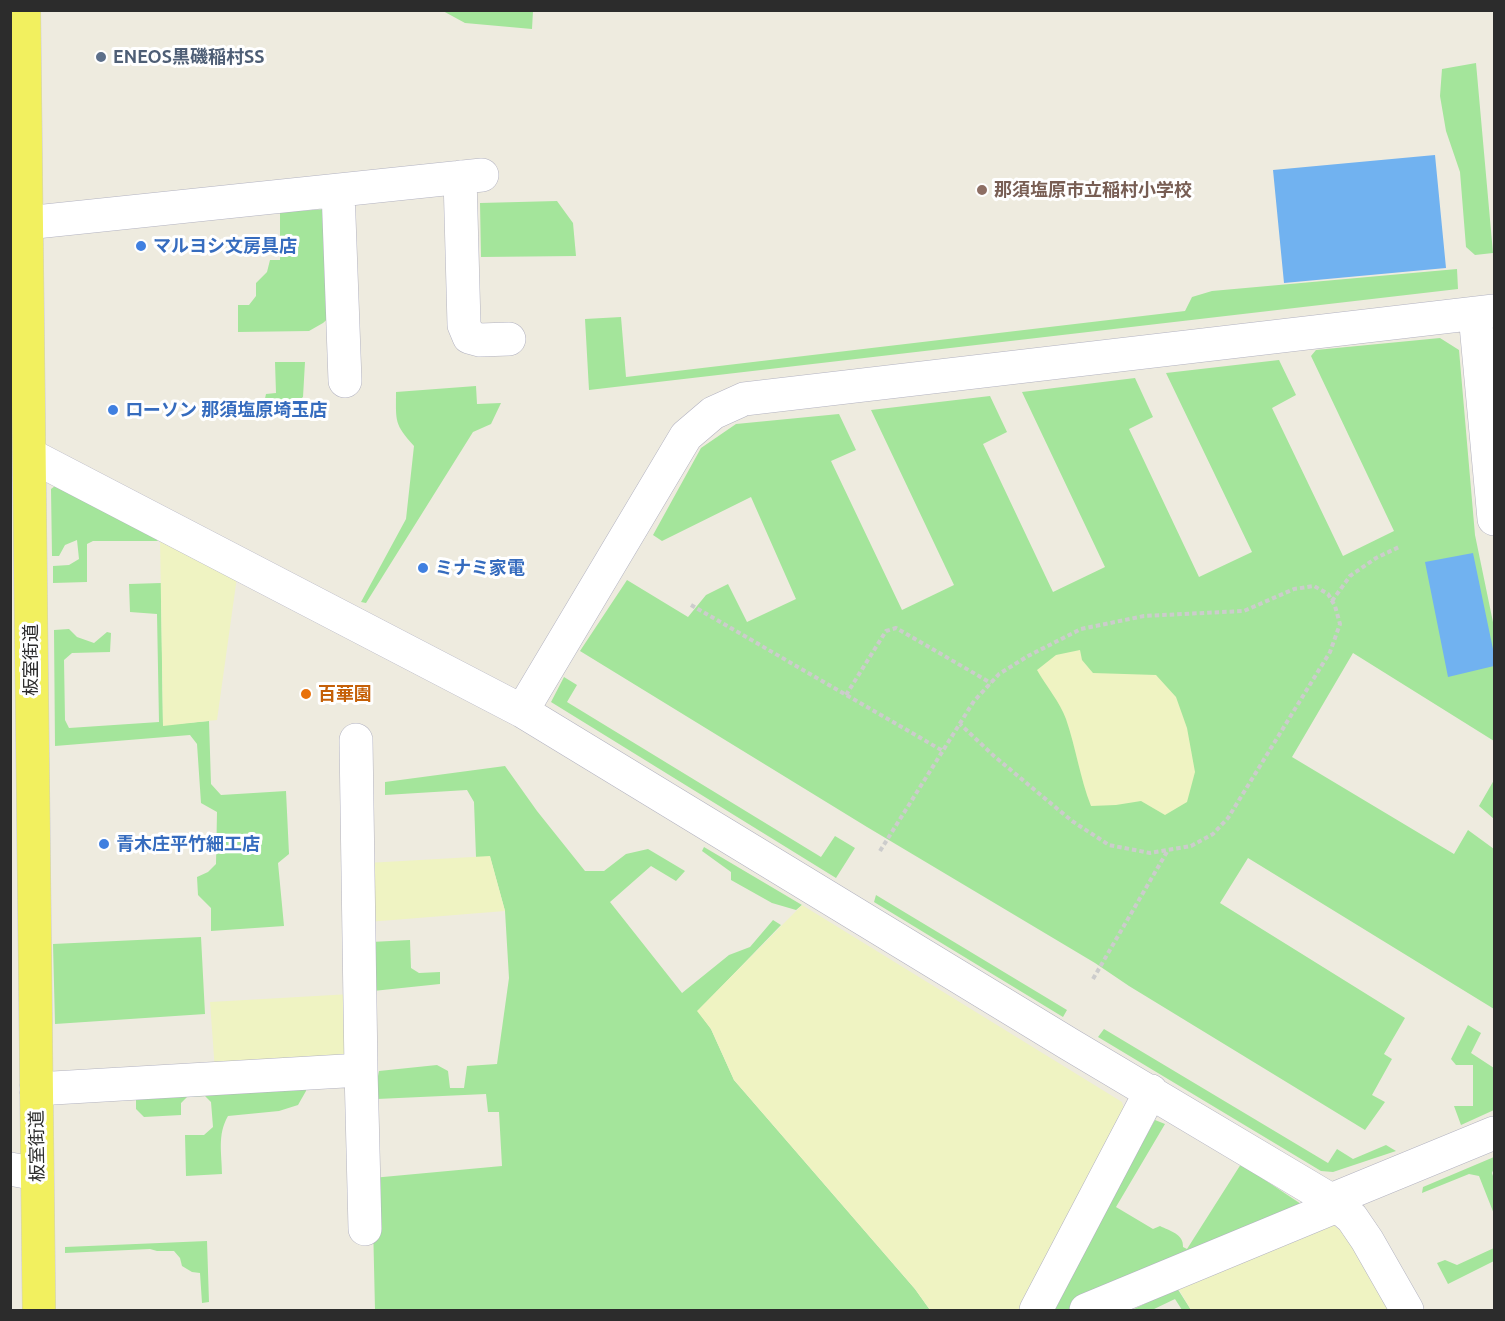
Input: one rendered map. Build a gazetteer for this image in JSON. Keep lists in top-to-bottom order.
{
  "streets": {
    "main road": ["板室街道"]
  },
  "places": [
    "ENEOS黒磯稲村SS",
    "那須塩原市立稲村小学校",
    "マルヨシ文房具店",
    "ローソン 那須塩原埼玉店",
    "ミナミ家電",
    "百華園",
    "青木庄平竹細工店"
  ]
}
